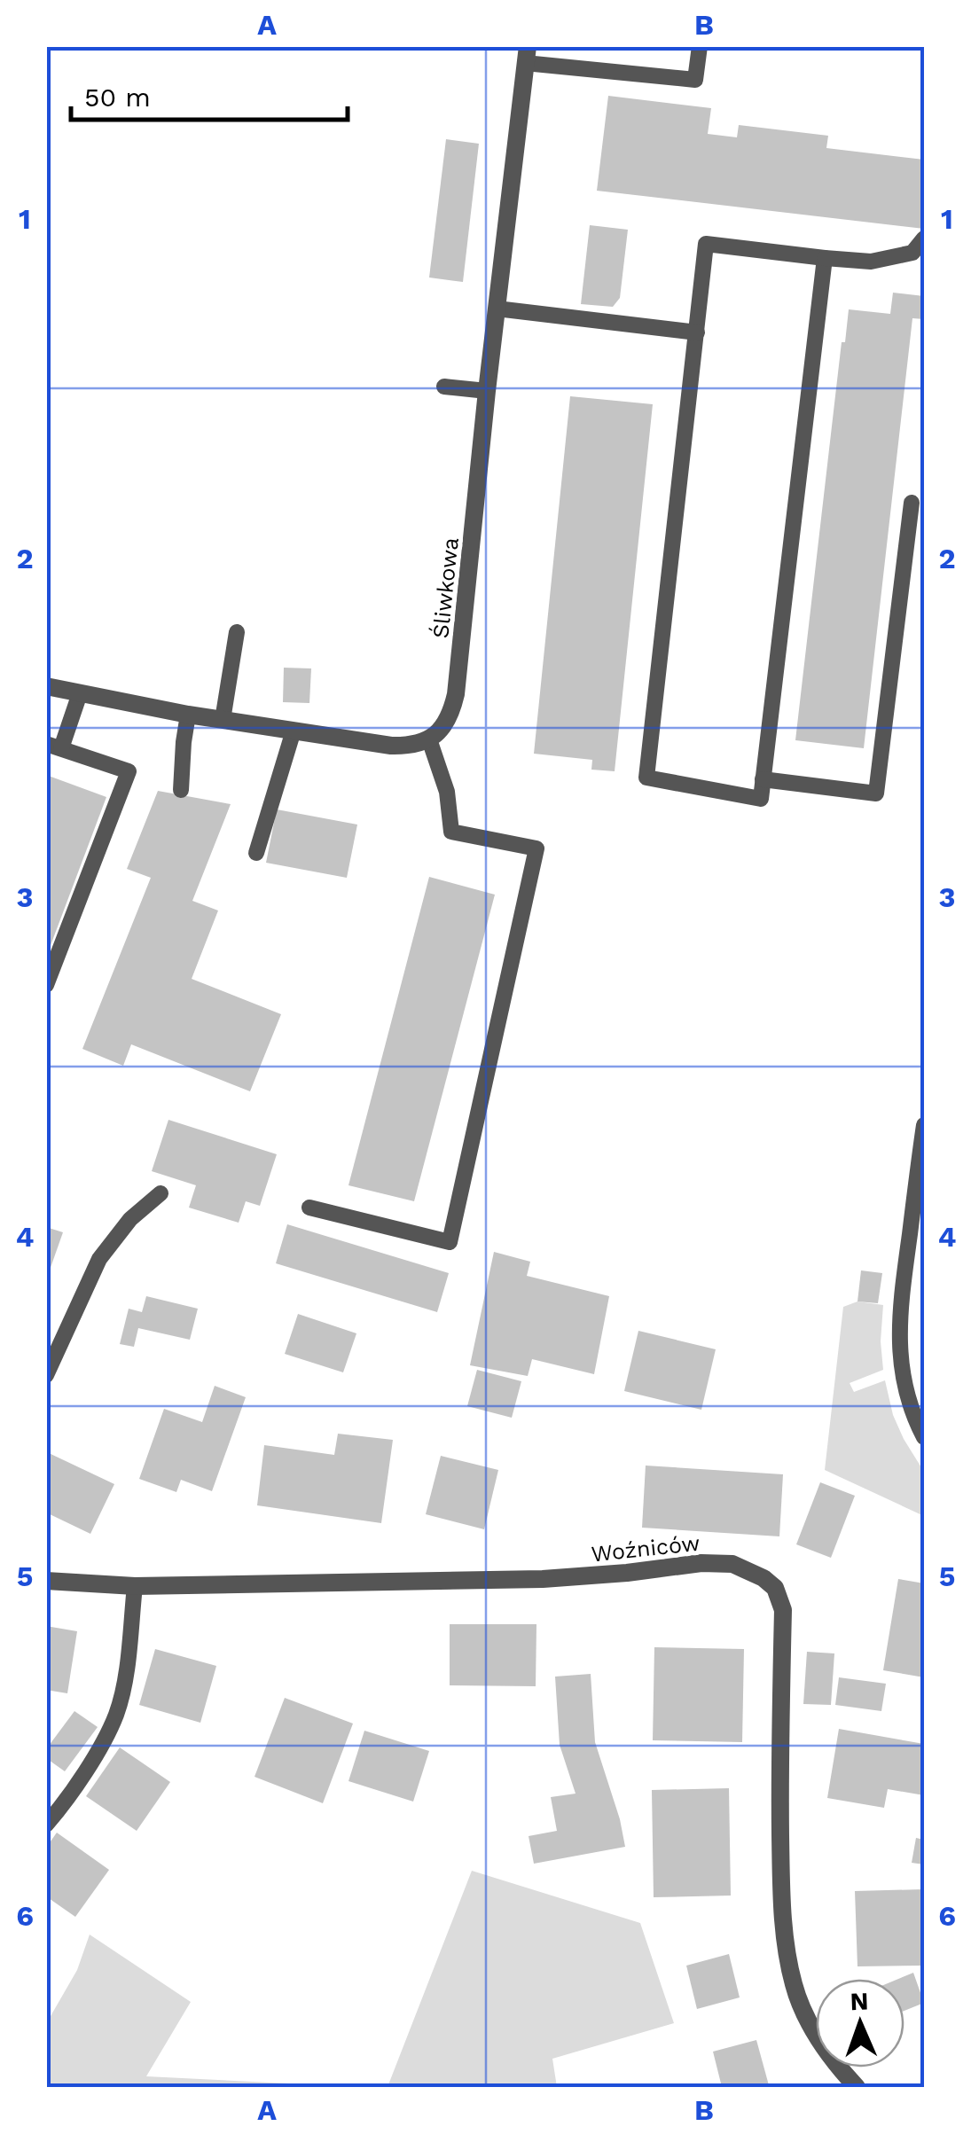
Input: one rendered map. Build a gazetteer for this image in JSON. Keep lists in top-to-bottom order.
{
  "streets": {
    "street": ["Śliwkowa", "Woźniców"]
  },
  "scale_bar": "50 m",
  "north": "top",
  "grid": {
    "columns": ["A", "B"],
    "rows": [
      "1",
      "2",
      "3",
      "4",
      "5",
      "6"
    ]
  }
}
